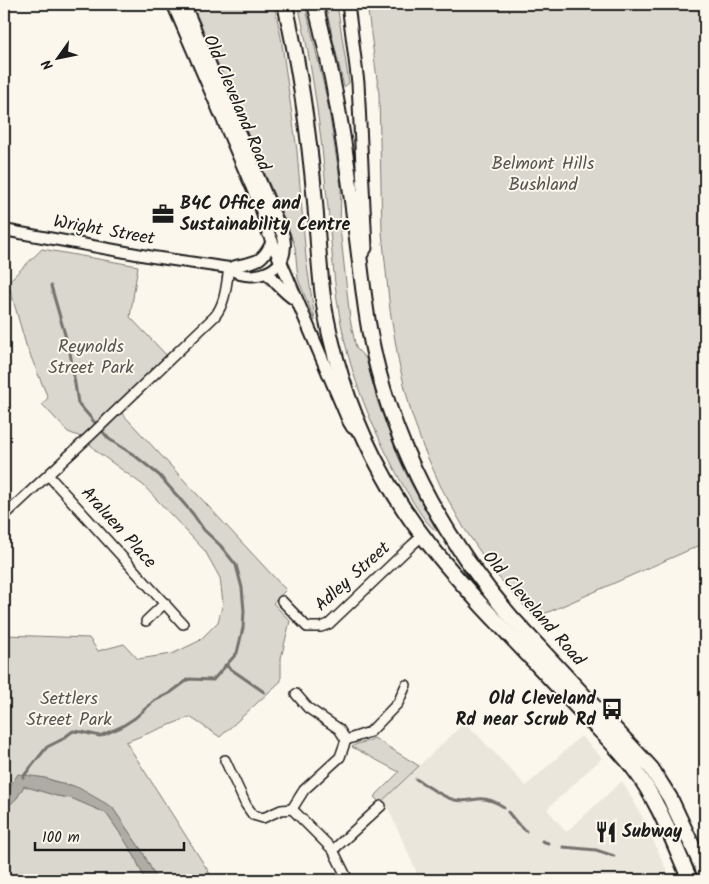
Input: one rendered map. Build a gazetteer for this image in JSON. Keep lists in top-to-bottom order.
{
  "streets": {
    "highway": ["Old Cleveland Road"],
    "street": ["Wright Street", "Araluen Place", "Adley Street"]
  },
  "crossings": [
    ["Old Cleveland Road", "Wright Street"],
    ["Old Cleveland Road", "Adley Street"]
  ],
  "parks": ["Belmont Hills Bushland", "Reynolds Street Park", "Settlers Street Park"],
  "places": {
    "office": ["B4C Office and Sustainability Centre"],
    "bus stop": ["Old Cleveland Rd near Scrub Rd"],
    "restaurant": ["Subway"]
  },
  "scale_bar": "100 m",
  "north": "bottom left"
}
